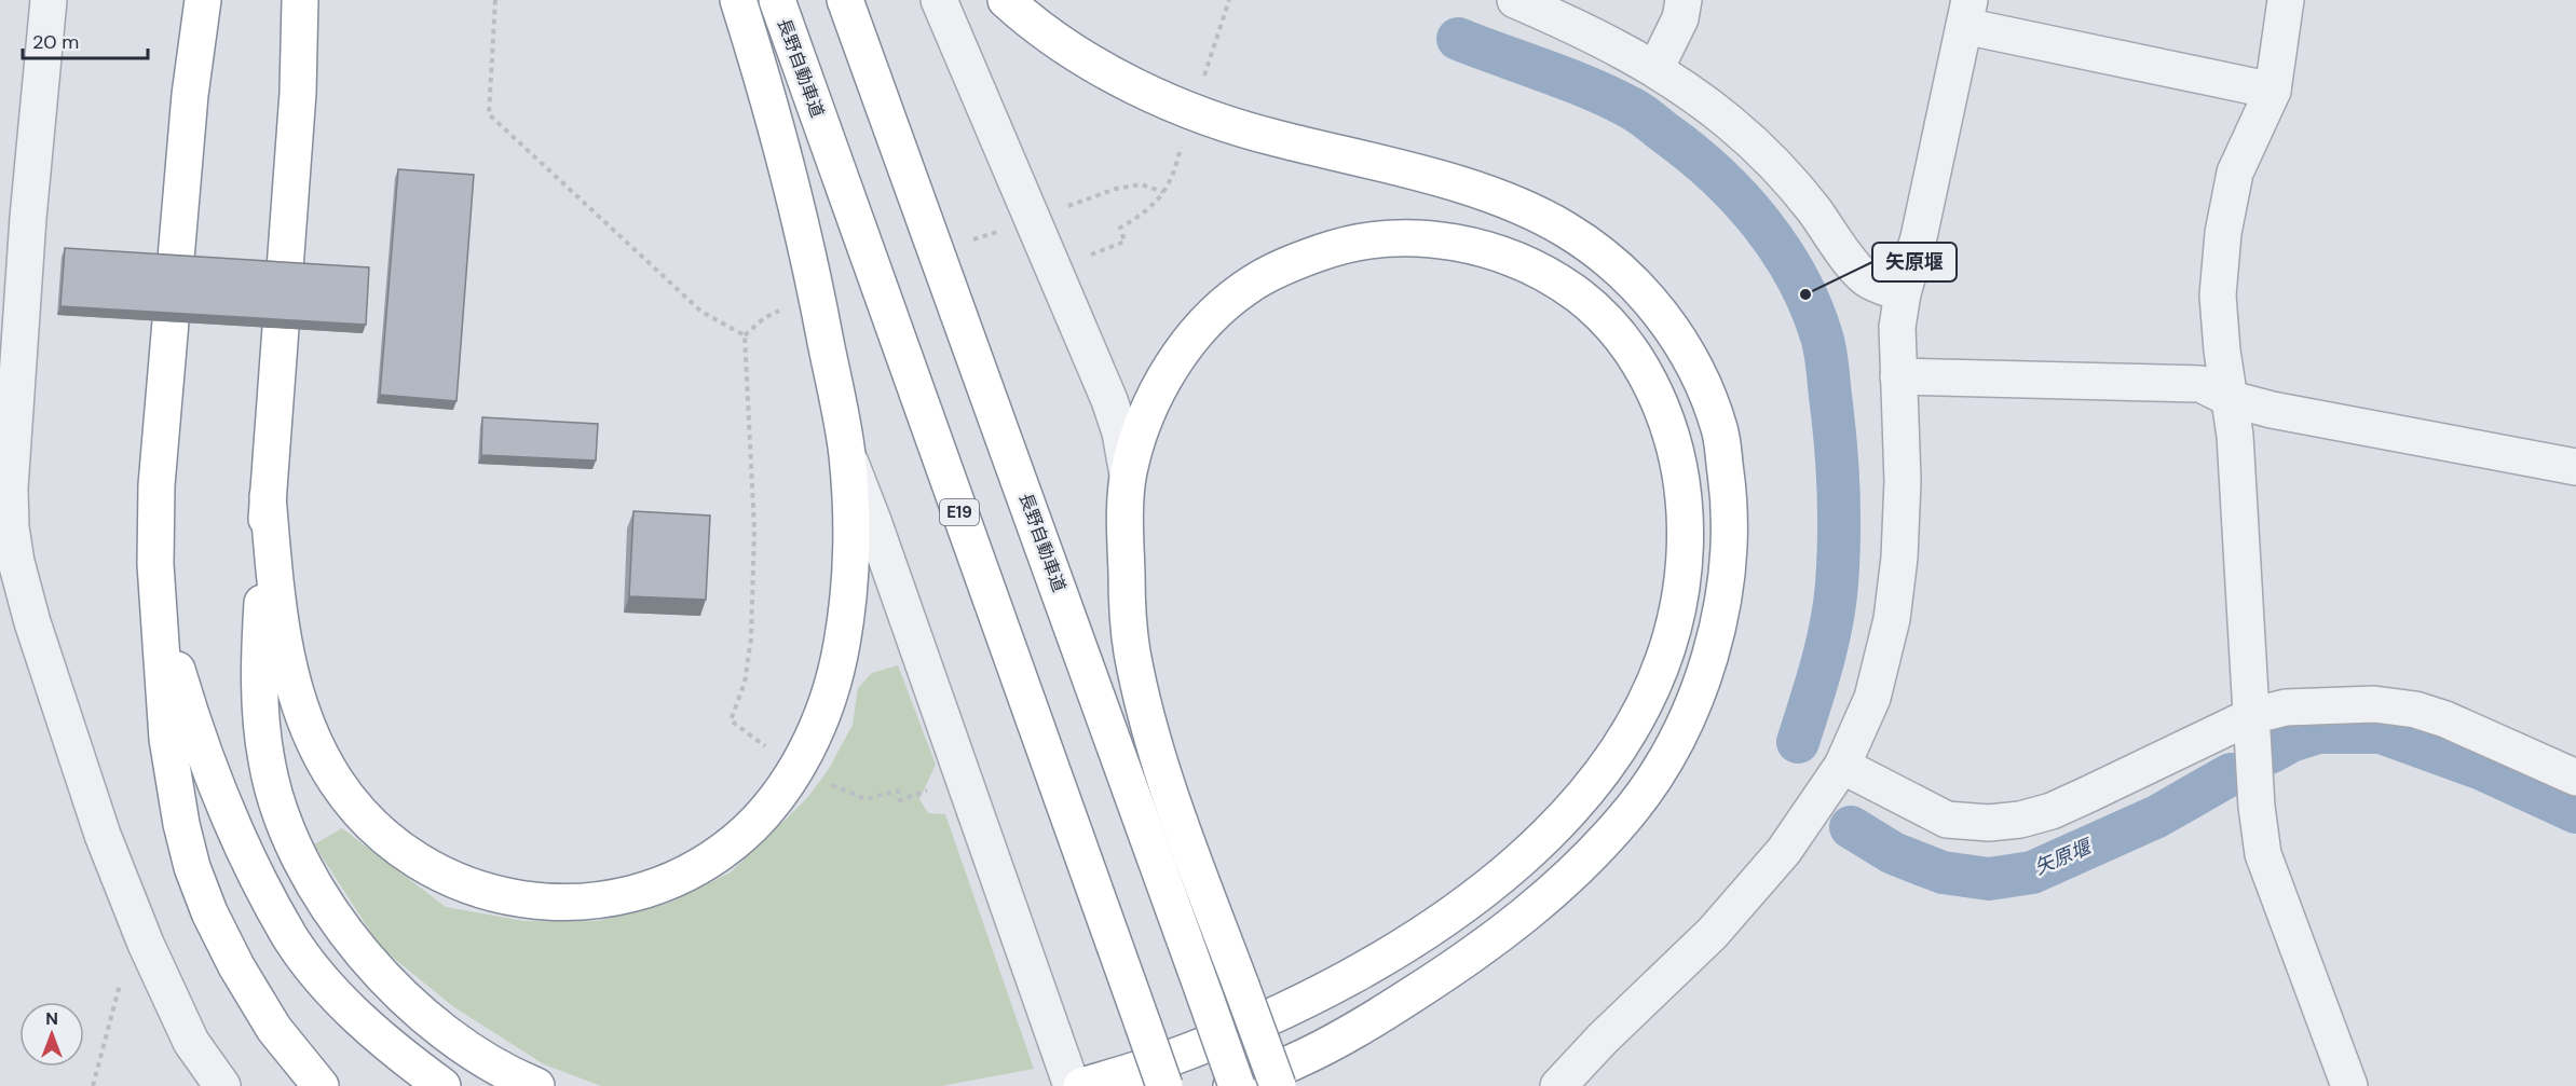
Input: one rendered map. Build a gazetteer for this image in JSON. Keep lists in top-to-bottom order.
{
  "streets": {
    "highway": ["長野自動車道", "E19"]
  },
  "water": ["矢原堰"],
  "places": ["矢原堰"],
  "scale_bar": "20 m",
  "north": "top"
}
